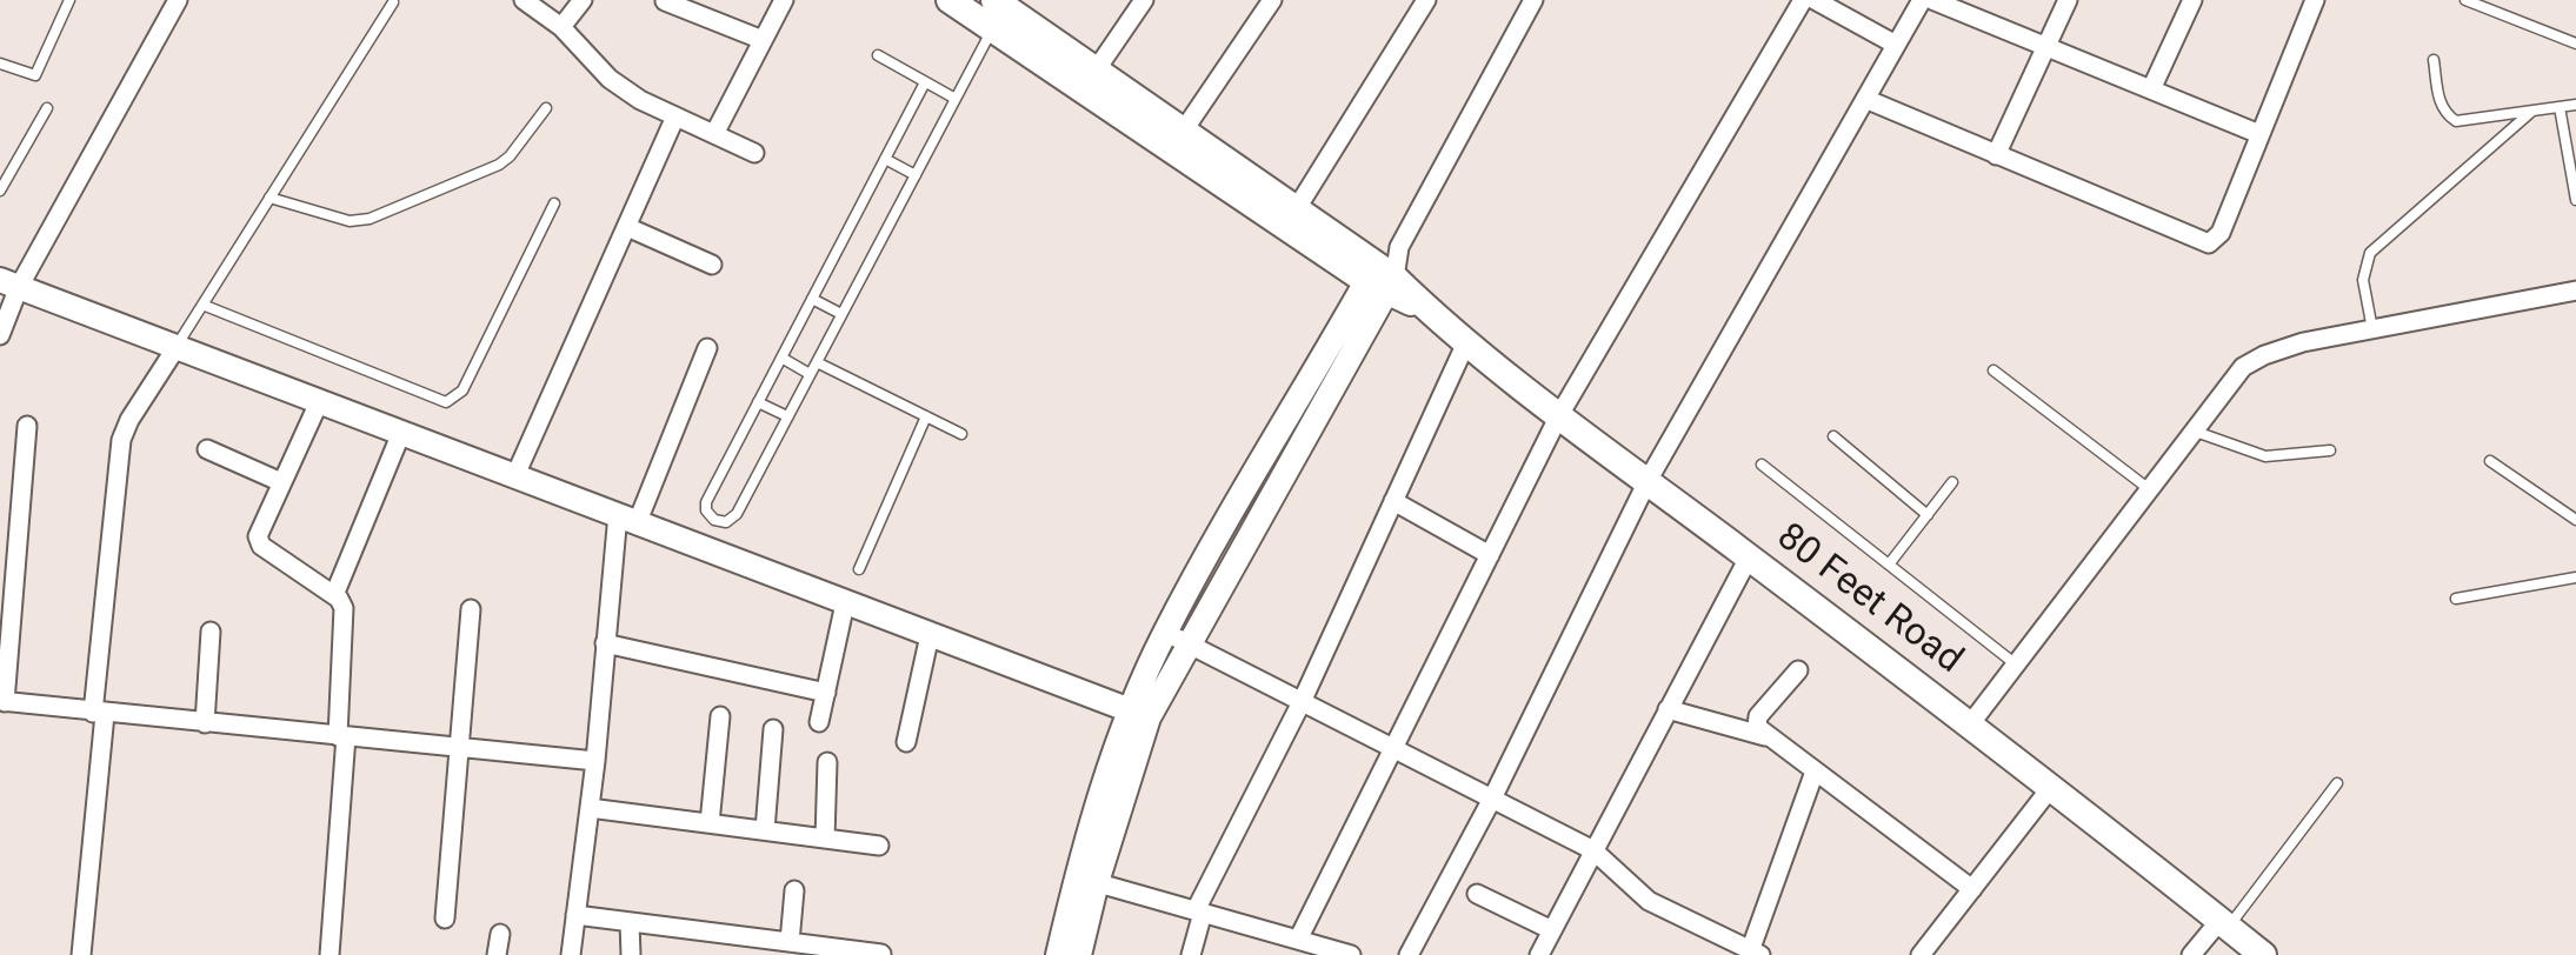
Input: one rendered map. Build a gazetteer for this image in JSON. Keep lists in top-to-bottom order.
{
  "streets": {
    "main road": ["80 Feet Road"]
  }
}
